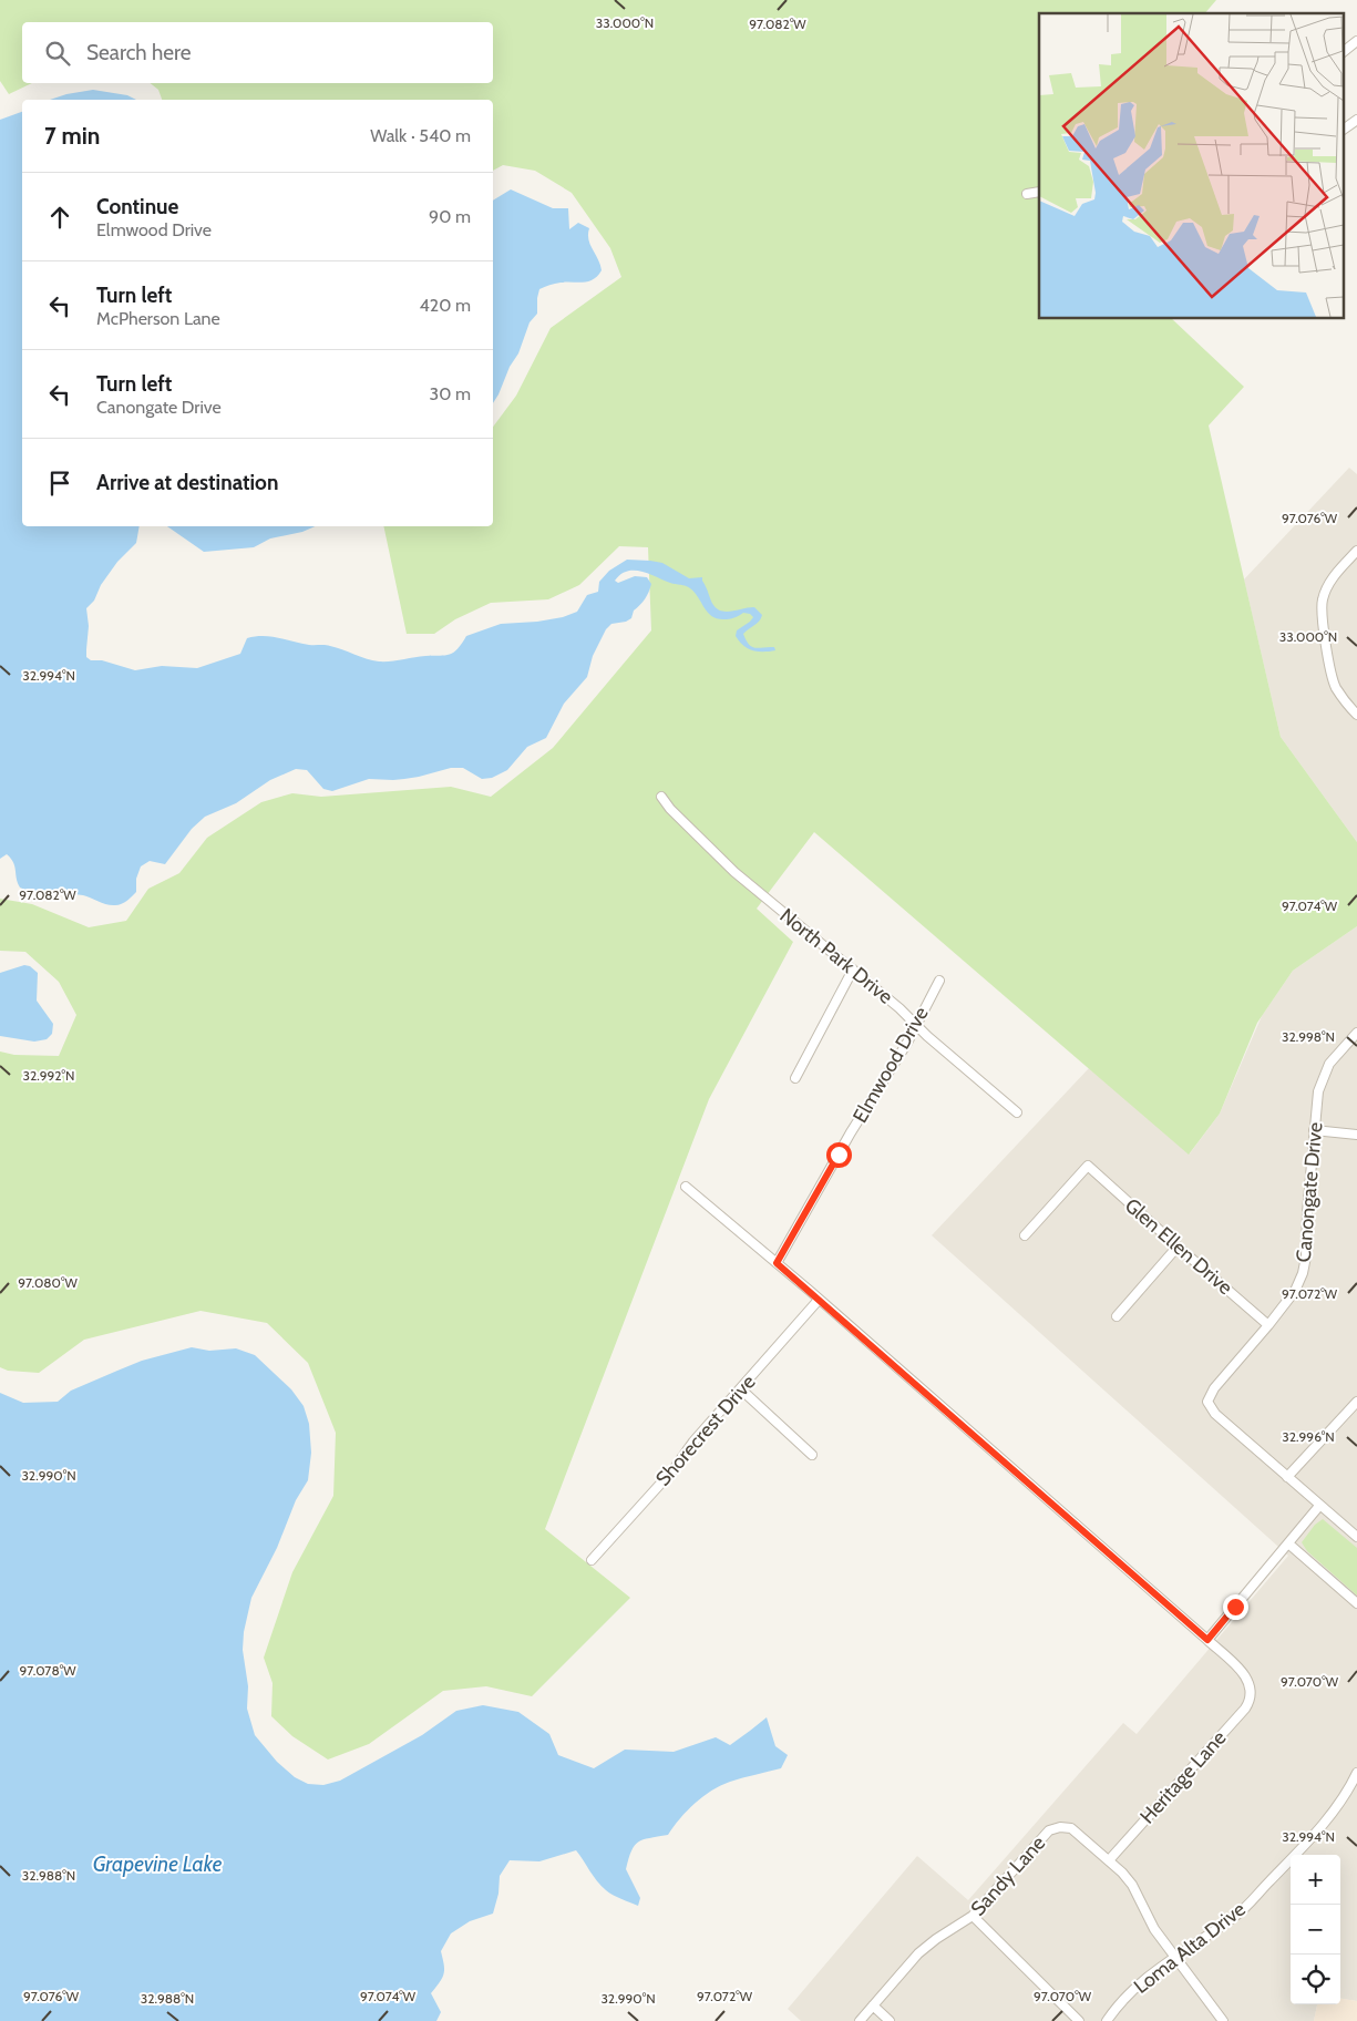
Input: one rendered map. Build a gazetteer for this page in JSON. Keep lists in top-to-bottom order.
{
  "streets": {
    "street": [
      "North Park Drive",
      "Elmwood Drive",
      "Canongate Drive",
      "Glen Ellen Drive",
      "Shorecrest Drive",
      "Heritage Lane",
      "Sandy Lane",
      "Loma Alta Drive"
    ]
  },
  "crossings": [
    ["North Park Drive", "Elmwood Drive"],
    ["Canongate Drive", "Glen Ellen Drive"],
    ["Heritage Lane", "Sandy Lane"],
    ["Sandy Lane", "Loma Alta Drive"]
  ],
  "water": ["Grapevine Lake"],
  "page": {
    "search": "Search here",
    "heading": ["7 min", "Walk · 540 m"],
    "list": [
      ["Continue", "Elmwood Drive", "90 m"],
      ["Turn left", "McPherson Lane", "420 m"],
      ["Turn left", "Canongate Drive", "30 m"],
      "Arrive at destination"
    ],
    "map_buttons": ["+", "−"]
  },
  "coordinates": [
    "33.000°N",
    "97.082°W",
    "97.076°W",
    "32.994°N",
    "97.074°W",
    "32.998°N",
    "32.992°N",
    "97.080°W",
    "97.072°W",
    "32.996°N",
    "32.990°N",
    "97.078°W",
    "97.070°W",
    "32.988°N"
  ]
}
